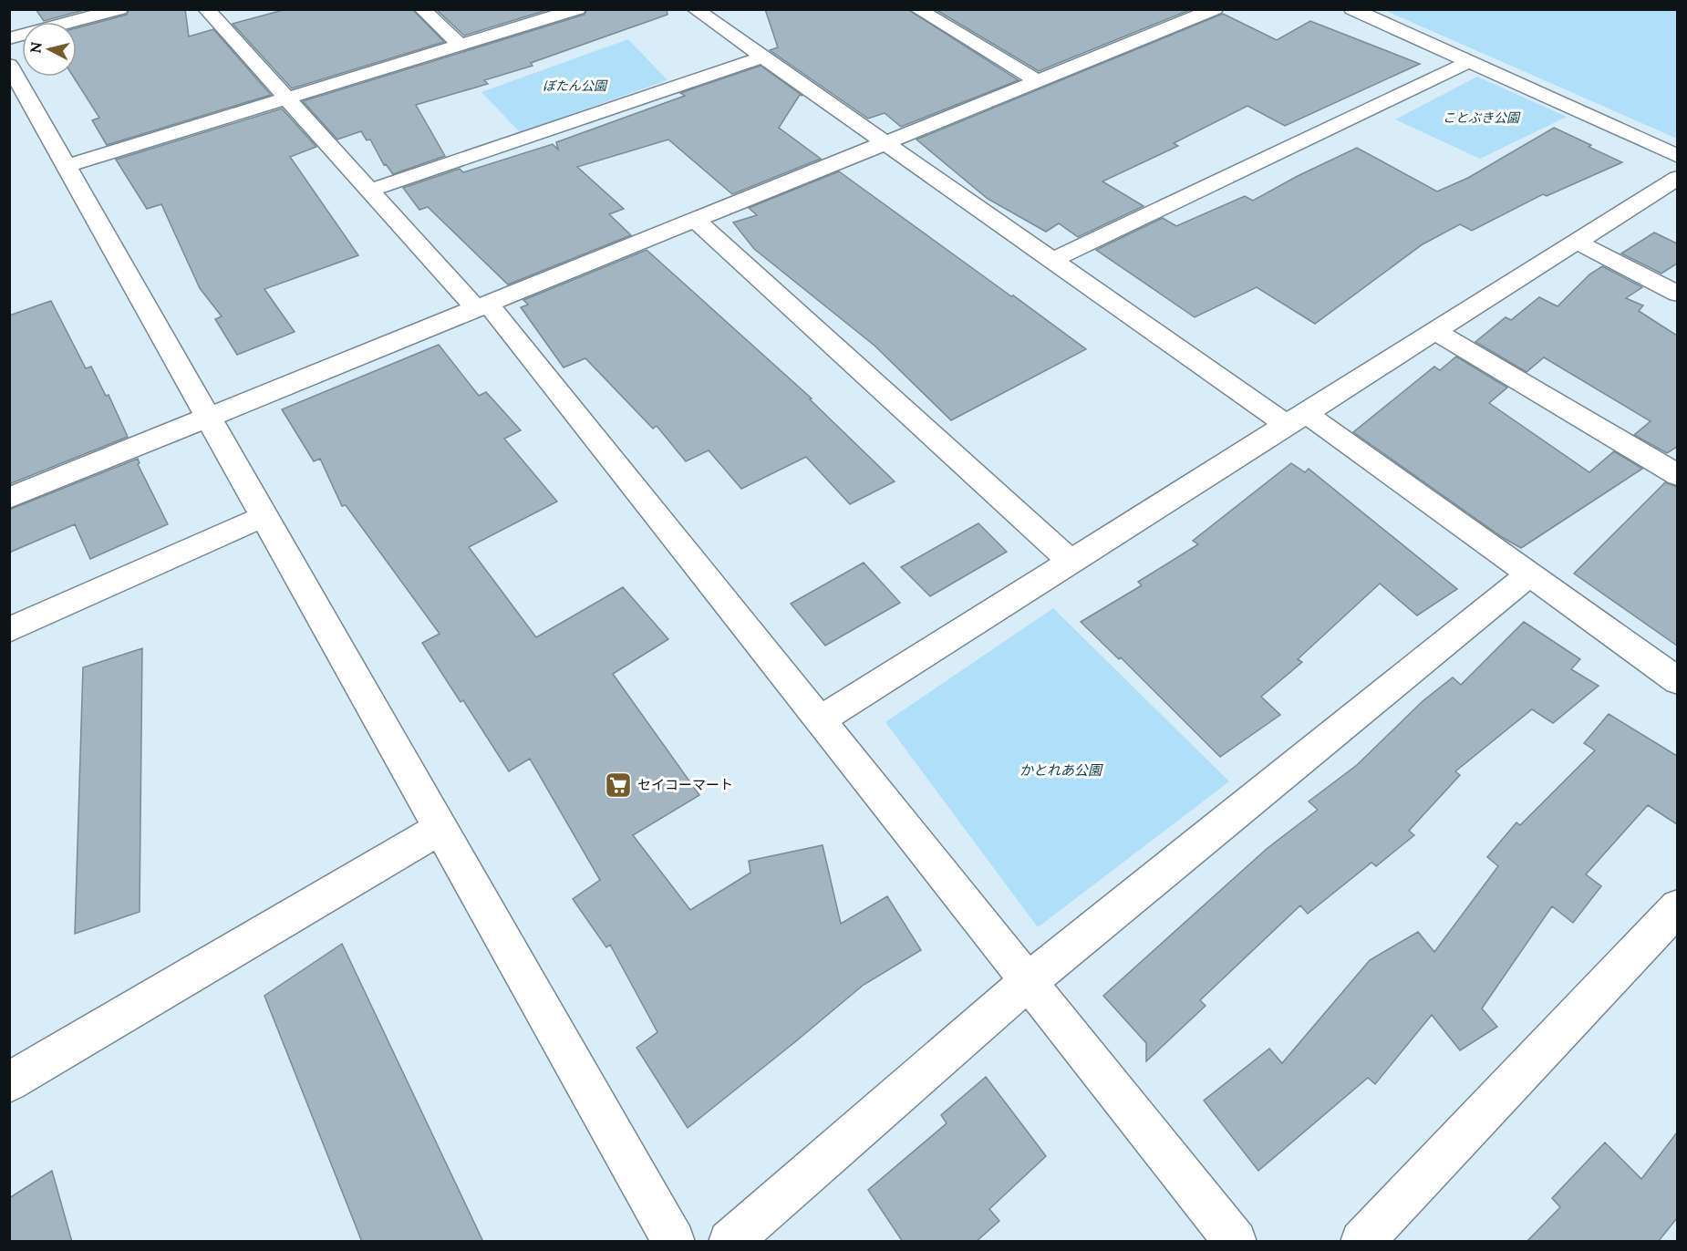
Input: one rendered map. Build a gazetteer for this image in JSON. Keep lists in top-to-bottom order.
{
  "parks": ["ぼたん公園", "ことぶき公園", "かとれあ公園"],
  "places": {
    "supermarket": ["セイコーマート"]
  },
  "north": "left"
}
